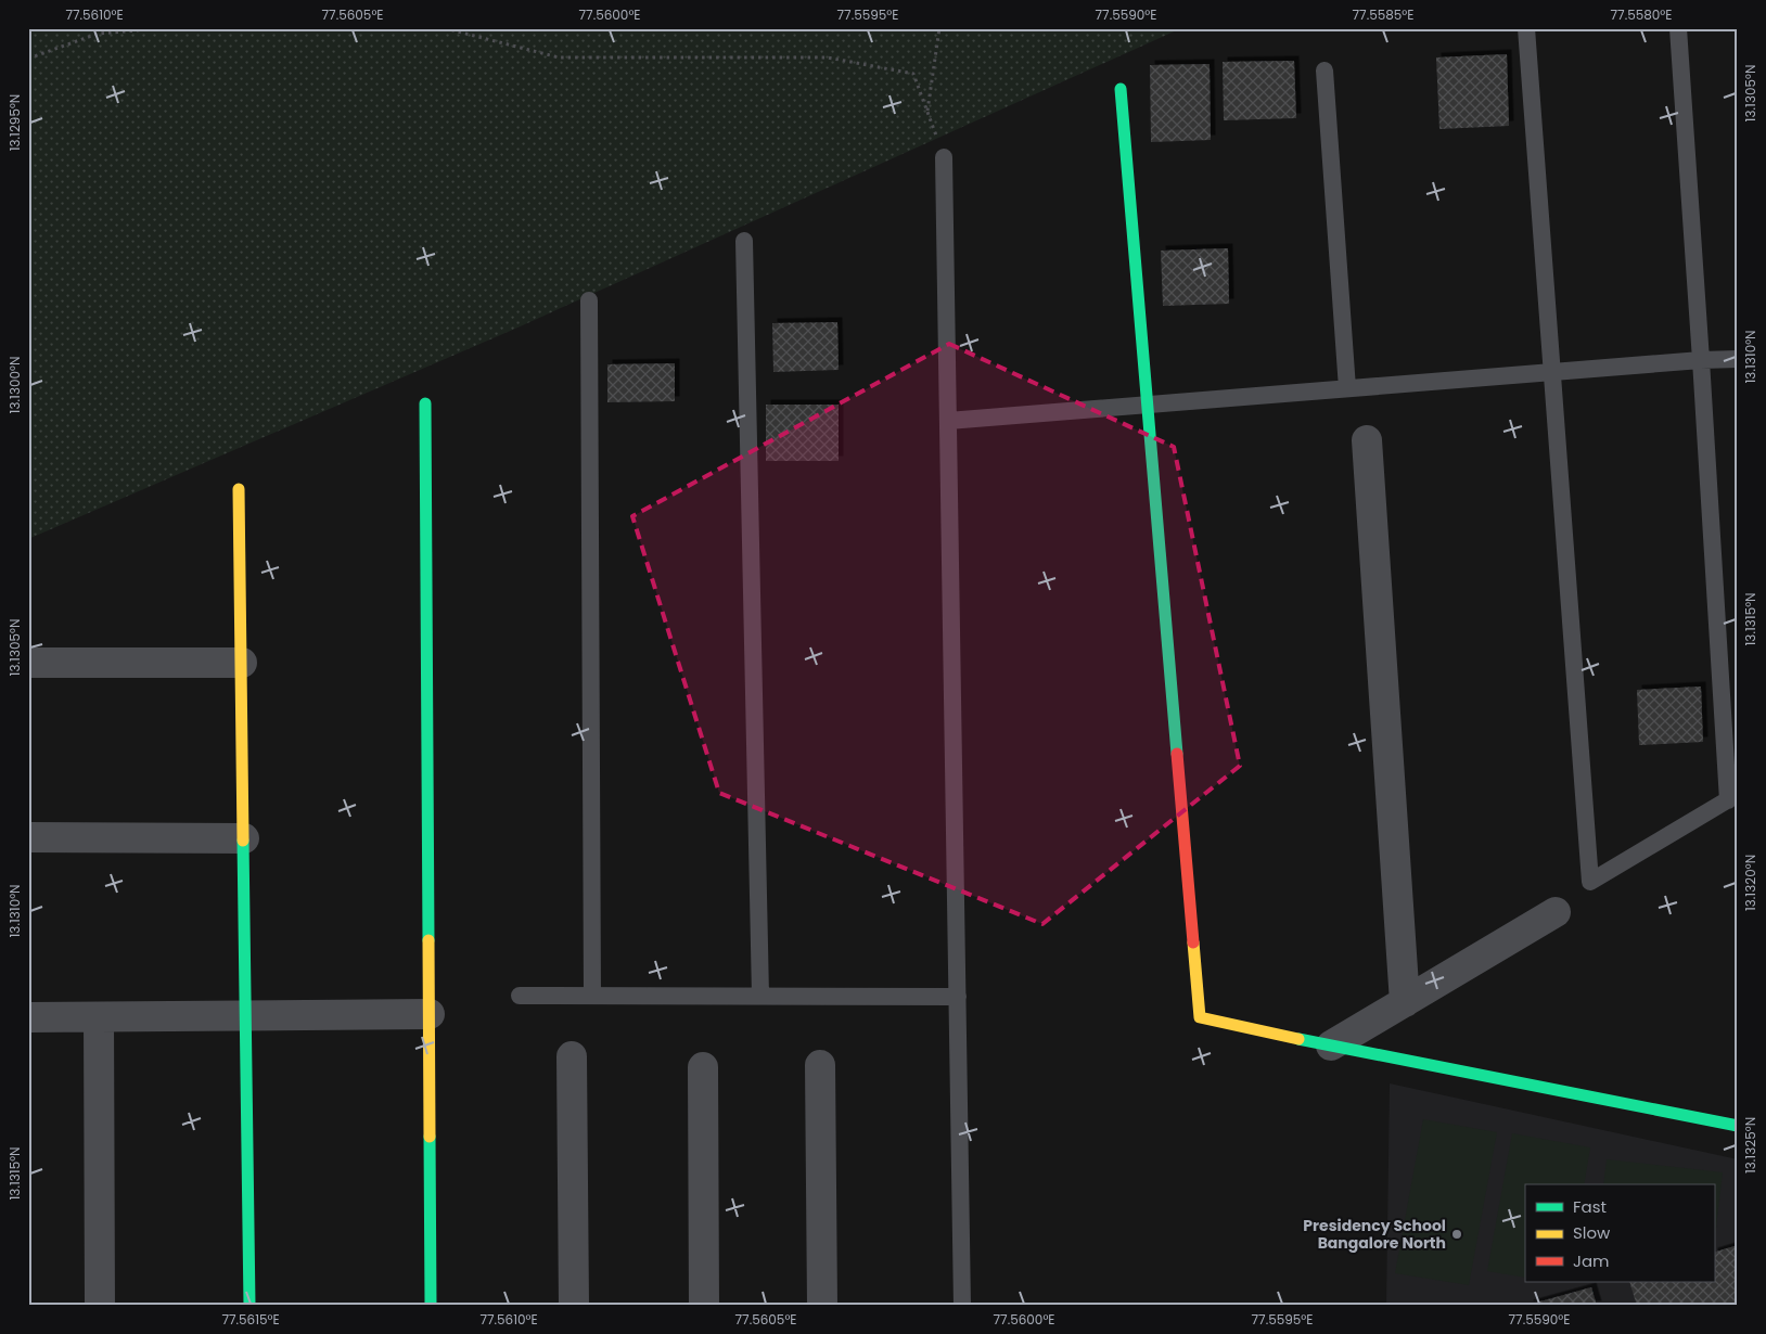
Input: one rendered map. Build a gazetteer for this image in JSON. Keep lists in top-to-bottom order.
{
  "places": ["Presidency School Bangalore North"],
  "legend": ["Fast", "Slow", "Jam"],
  "coordinates": [
    "77.5610°E",
    "77.5605°E",
    "77.5600°E",
    "77.5595°E",
    "77.5590°E",
    "77.5585°E",
    "77.5580°E",
    "13.1305°N",
    "13.1295°N",
    "13.1310°N",
    "13.1300°N",
    "13.1315°N",
    "13.1320°N",
    "13.1325°N",
    "77.5615°E"
  ]
}
